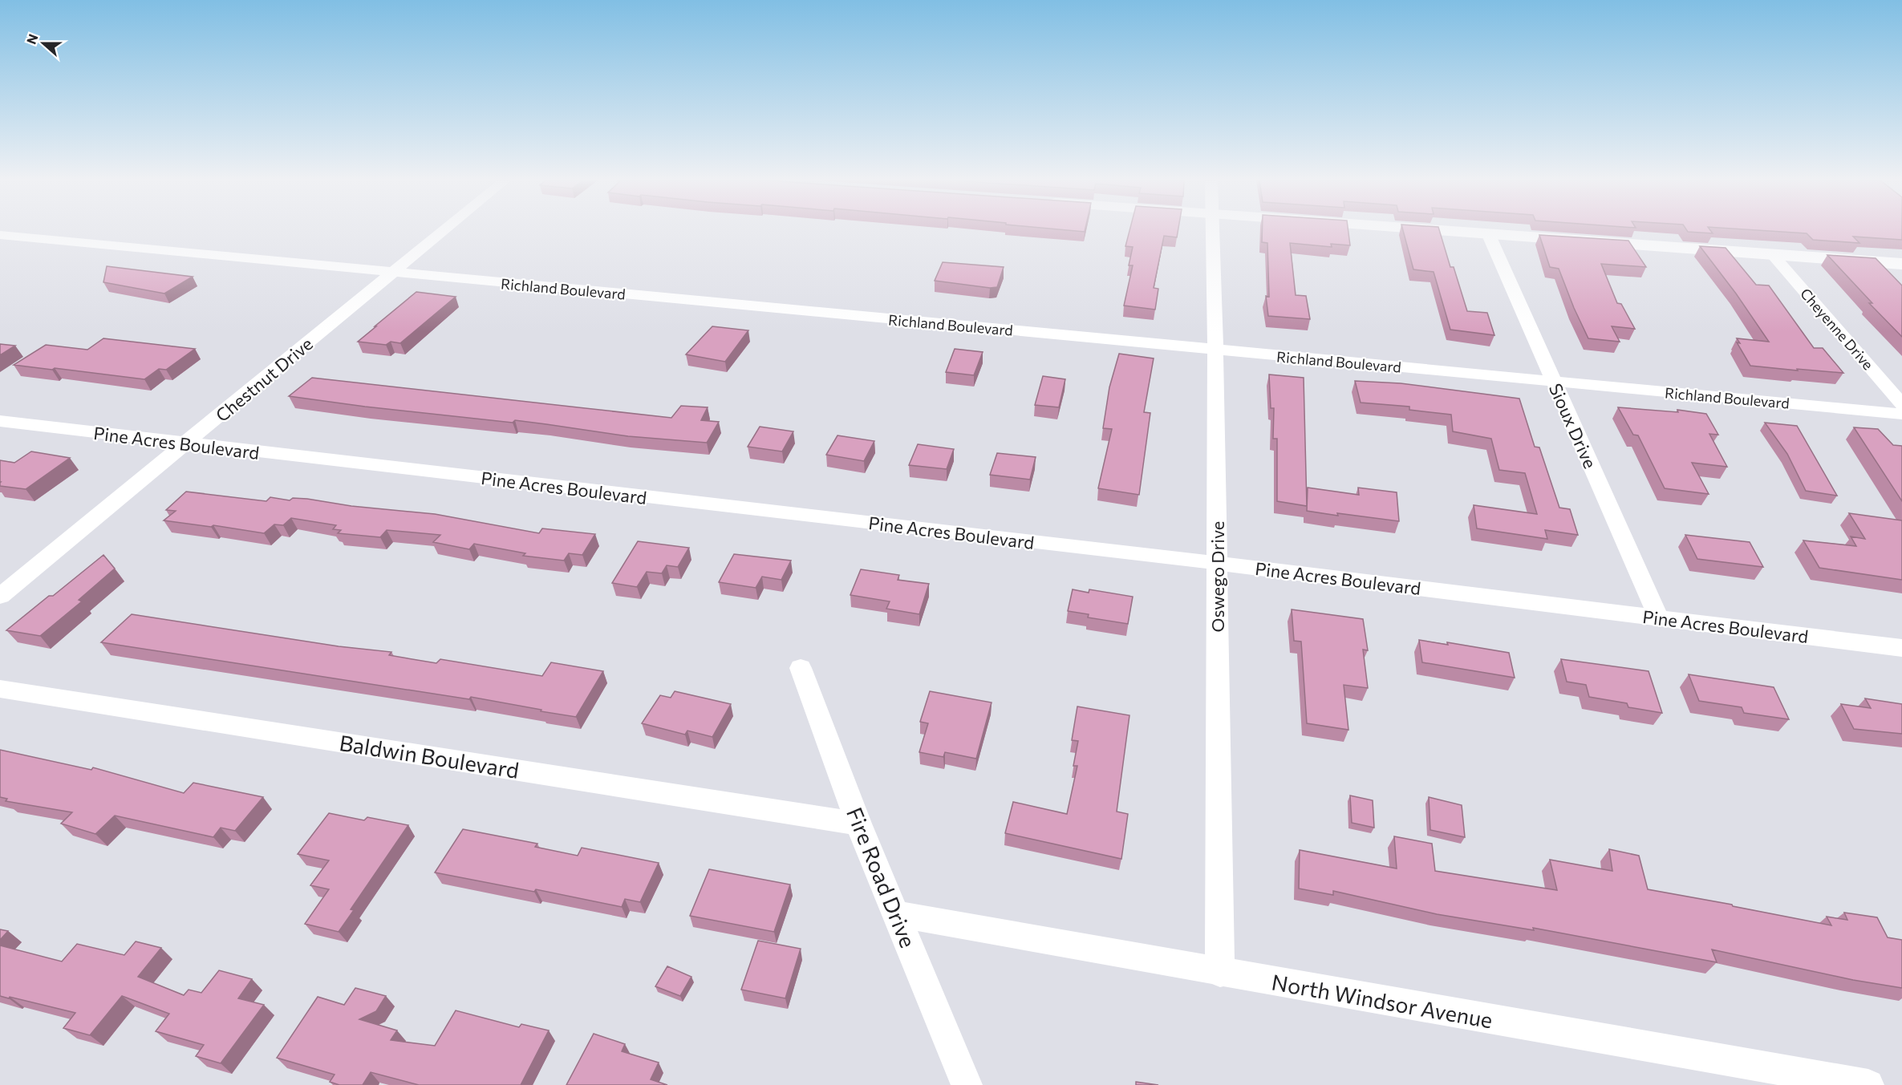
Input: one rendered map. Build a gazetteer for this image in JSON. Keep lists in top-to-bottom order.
{
  "streets": {
    "street": [
      "Richland Boulevard",
      "Cheyenne Drive",
      "Chestnut Drive",
      "Sioux Drive",
      "Pine Acres Boulevard",
      "Oswego Drive",
      "Baldwin Boulevard",
      "Fire Road Drive",
      "North Windsor Avenue"
    ]
  },
  "crossings": [
    ["Richland Boulevard", "Chestnut Drive"],
    ["Richland Boulevard", "Sioux Drive"],
    ["Richland Boulevard", "Oswego Drive"],
    ["Chestnut Drive", "Pine Acres Boulevard"],
    ["Sioux Drive", "Pine Acres Boulevard"],
    ["Pine Acres Boulevard", "Oswego Drive"],
    ["Oswego Drive", "North Windsor Avenue"],
    ["Baldwin Boulevard", "Fire Road Drive"],
    ["Fire Road Drive", "North Windsor Avenue"]
  ],
  "north": "left"
}
